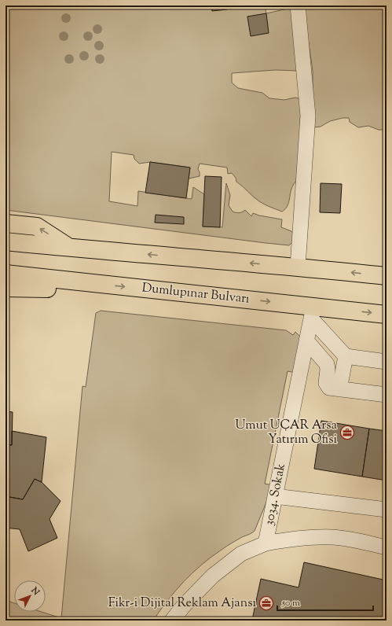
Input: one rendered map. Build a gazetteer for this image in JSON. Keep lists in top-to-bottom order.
{
  "streets": {
    "highway": ["Dumlupınar Bulvarı"],
    "street": ["3034. Sokak"]
  },
  "crossings": [
    ["Dumlupınar Bulvarı", "3034. Sokak"]
  ],
  "places": {
    "office": ["Umut UÇAR Arsa Yatırım Ofisi", "Fikr-i Dijital Reklam Ajansı"]
  },
  "scale_bar": "50 m",
  "north": "top right"
}
